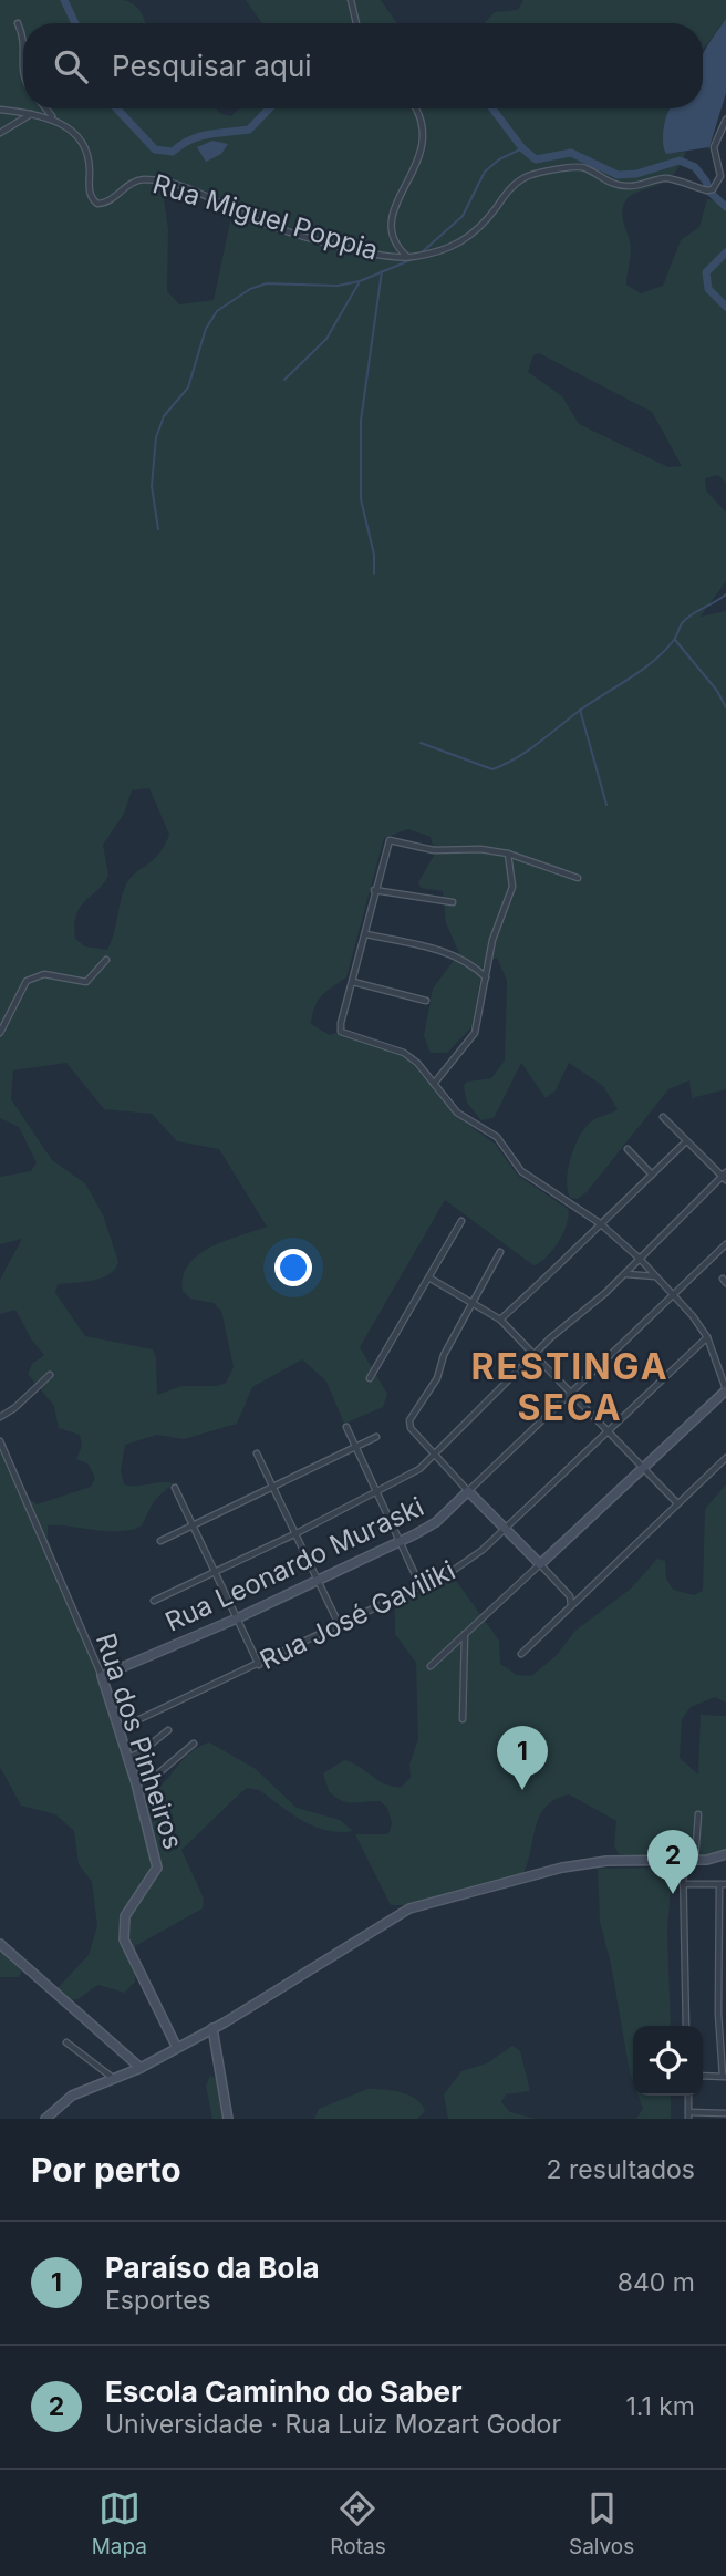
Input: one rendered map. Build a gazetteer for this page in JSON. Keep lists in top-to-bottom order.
{
  "streets": {
    "street": [
      "Rua Miguel Poppia",
      "Rua Leonardo Muraski",
      "Rua José Gaviliki",
      "Rua dos Pinheiros"
    ]
  },
  "crossings": [
    ["Rua Leonardo Muraski", "Rua dos Pinheiros"],
    ["Rua José Gaviliki", "Rua dos Pinheiros"]
  ],
  "districts": ["RESTINGA SECA"],
  "page": {
    "search": "Pesquisar aqui",
    "pins": ["1", "2"],
    "heading": ["Por perto", "2 resultados"],
    "list": [
      {
        "mark": "1",
        "name": "Paraíso da Bola",
        "note": "Esportes",
        "value": "840 m"
      },
      {
        "mark": "2",
        "name": "Escola Caminho do Saber",
        "note": "Universidade · Rua Luiz Mozart Godor",
        "value": "1.1 km"
      }
    ],
    "nav": ["Mapa", "Rotas", "Salvos"]
  }
}
